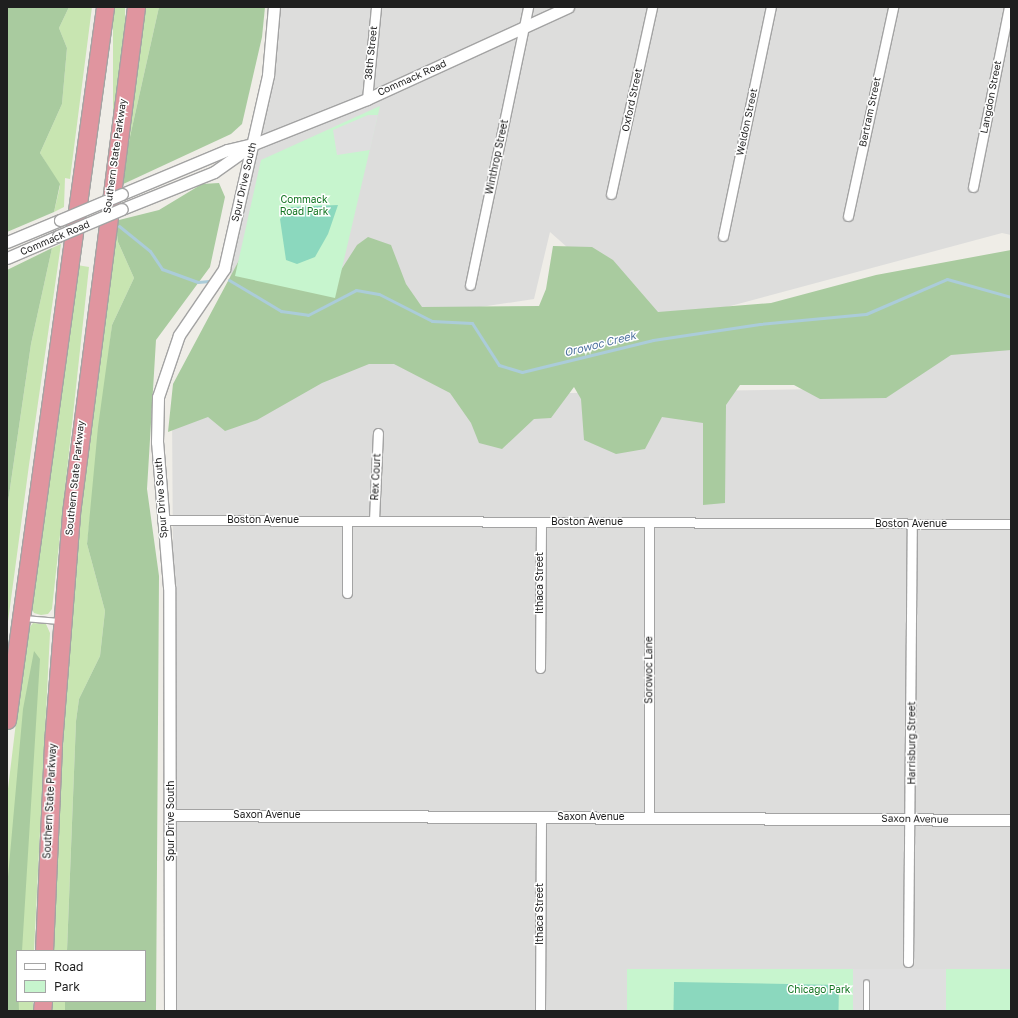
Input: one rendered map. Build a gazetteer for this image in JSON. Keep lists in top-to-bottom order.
{
  "streets": {
    "highway": ["Southern State Parkway"],
    "street": [
      "38th Street",
      "Commack Road",
      "Langdon Street",
      "Oxford Street",
      "Bertram Street",
      "Weldon Street",
      "Winthrop Street",
      "Spur Drive South",
      "Rex Court",
      "Boston Avenue",
      "Ithaca Street",
      "Sorowoc Lane",
      "Harrisburg Street",
      "Saxon Avenue"
    ]
  },
  "crossings": [
    ["38th Street", "Commack Road"],
    ["Commack Road", "Winthrop Street"],
    ["Commack Road", "Spur Drive South"],
    ["Spur Drive South", "Boston Avenue"],
    ["Spur Drive South", "Saxon Avenue"],
    ["Rex Court", "Boston Avenue"],
    ["Boston Avenue", "Ithaca Street"],
    ["Boston Avenue", "Sorowoc Lane"],
    ["Boston Avenue", "Harrisburg Street"],
    ["Ithaca Street", "Saxon Avenue"],
    ["Sorowoc Lane", "Saxon Avenue"],
    ["Harrisburg Street", "Saxon Avenue"]
  ],
  "water": ["Orowoc Creek"],
  "parks": ["Commack Road Park", "Chicago Park"],
  "legend": ["Road", "Park"]
}
